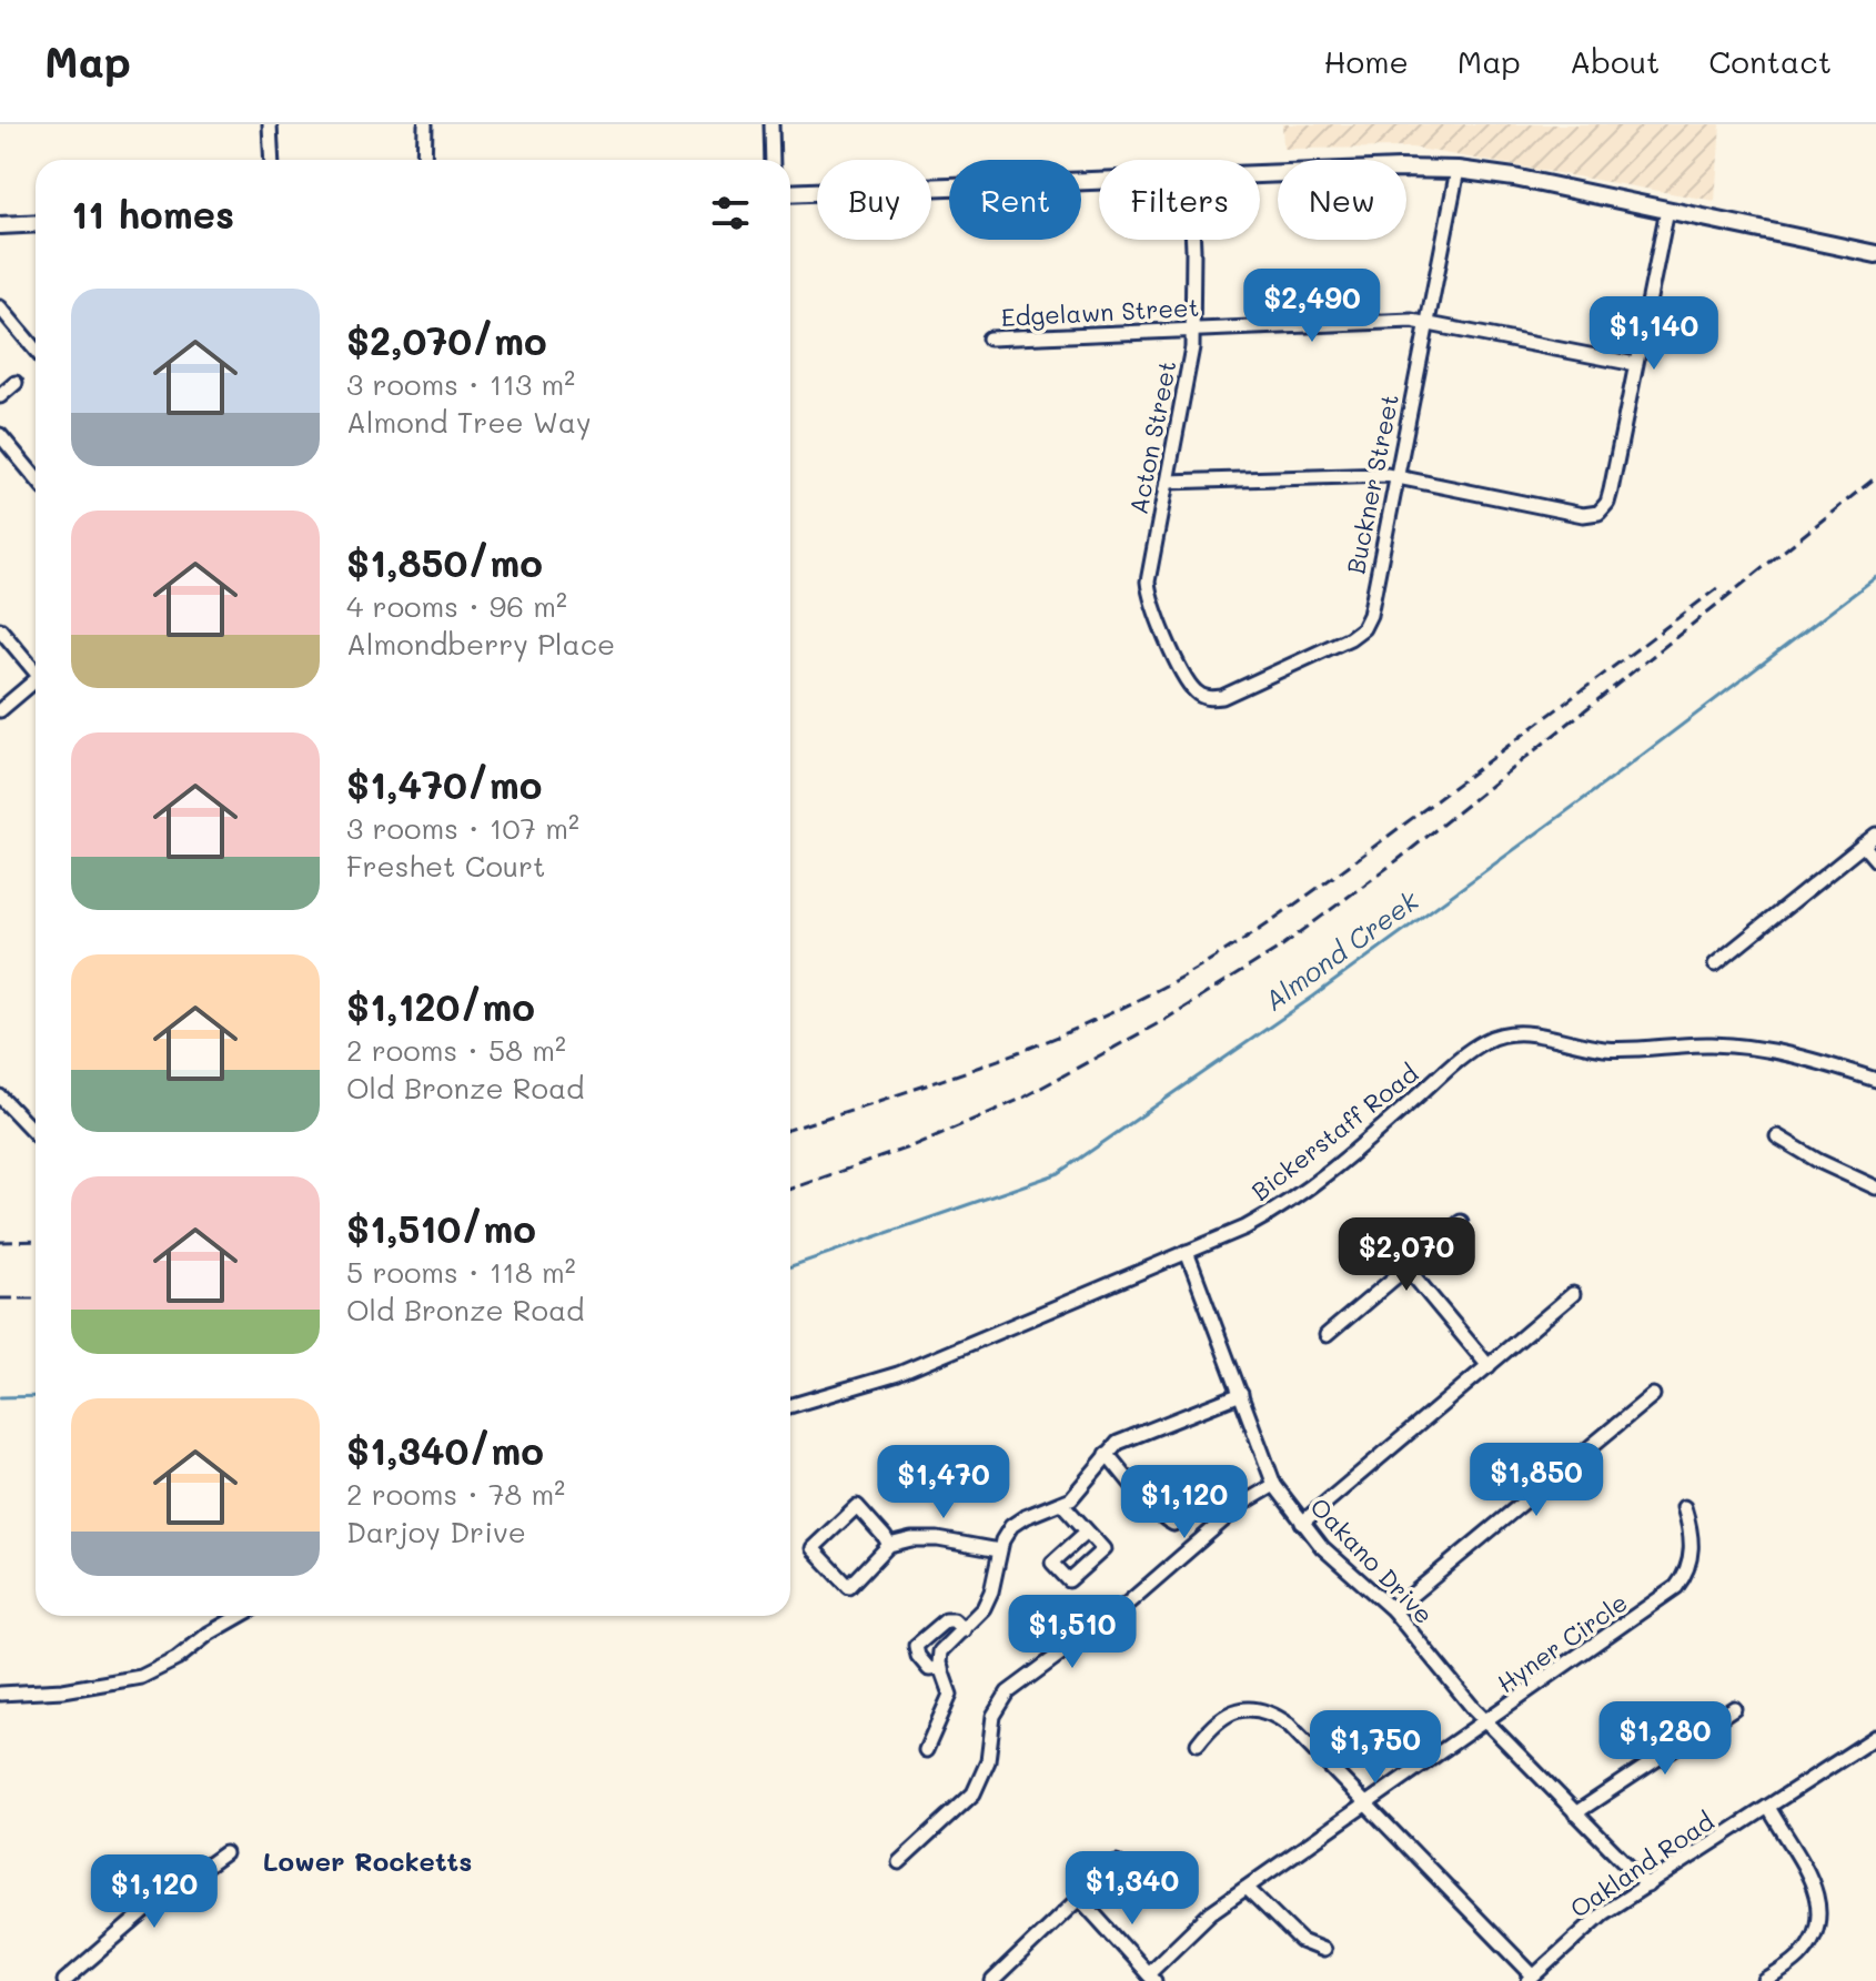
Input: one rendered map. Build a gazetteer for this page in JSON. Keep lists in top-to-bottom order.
{
  "streets": {
    "street": [
      "Edgelawn Street",
      "Acton Street",
      "Buckner Street",
      "Bickerstaff Road",
      "Oakano Drive",
      "Hyner Circle",
      "Oakland Road"
    ]
  },
  "crossings": [
    ["Edgelawn Street", "Acton Street"],
    ["Edgelawn Street", "Buckner Street"],
    ["Acton Street", "Buckner Street"],
    ["Bickerstaff Road", "Oakano Drive"],
    ["Oakano Drive", "Hyner Circle"],
    ["Oakano Drive", "Oakland Road"]
  ],
  "districts": ["Lower Rocketts"],
  "water": ["Almond Creek"],
  "page": {
    "header": "Map",
    "nav": [
      "Home",
      "Map",
      "About",
      "Contact"
    ],
    "chip": [
      "Buy",
      "Rent",
      "Filters",
      "New"
    ],
    "heading": "11 homes",
    "list": [
      {
        "name": "$2,070/mo",
        "note": "3 rooms · 113 m² · Almond Tree Way"
      },
      {
        "name": "$1,850/mo",
        "note": "4 rooms · 96 m² · Almondberry Place"
      },
      {
        "name": "$1,470/mo",
        "note": "3 rooms · 107 m² · Freshet Court"
      },
      {
        "name": "$1,120/mo",
        "note": "2 rooms · 58 m² · Old Bronze Road"
      },
      {
        "name": "$1,510/mo",
        "note": "5 rooms · 118 m² · Old Bronze Road"
      },
      {
        "name": "$1,340/mo",
        "note": "2 rooms · 78 m² · Darjoy Drive"
      }
    ],
    "price": [
      "$2,490",
      "$1,140",
      "$2,070",
      "$1,850",
      "$1,470",
      "$1,120",
      "$1,510",
      "$1,280",
      "$1,750",
      "$1,340",
      "$1,120"
    ]
  }
}
